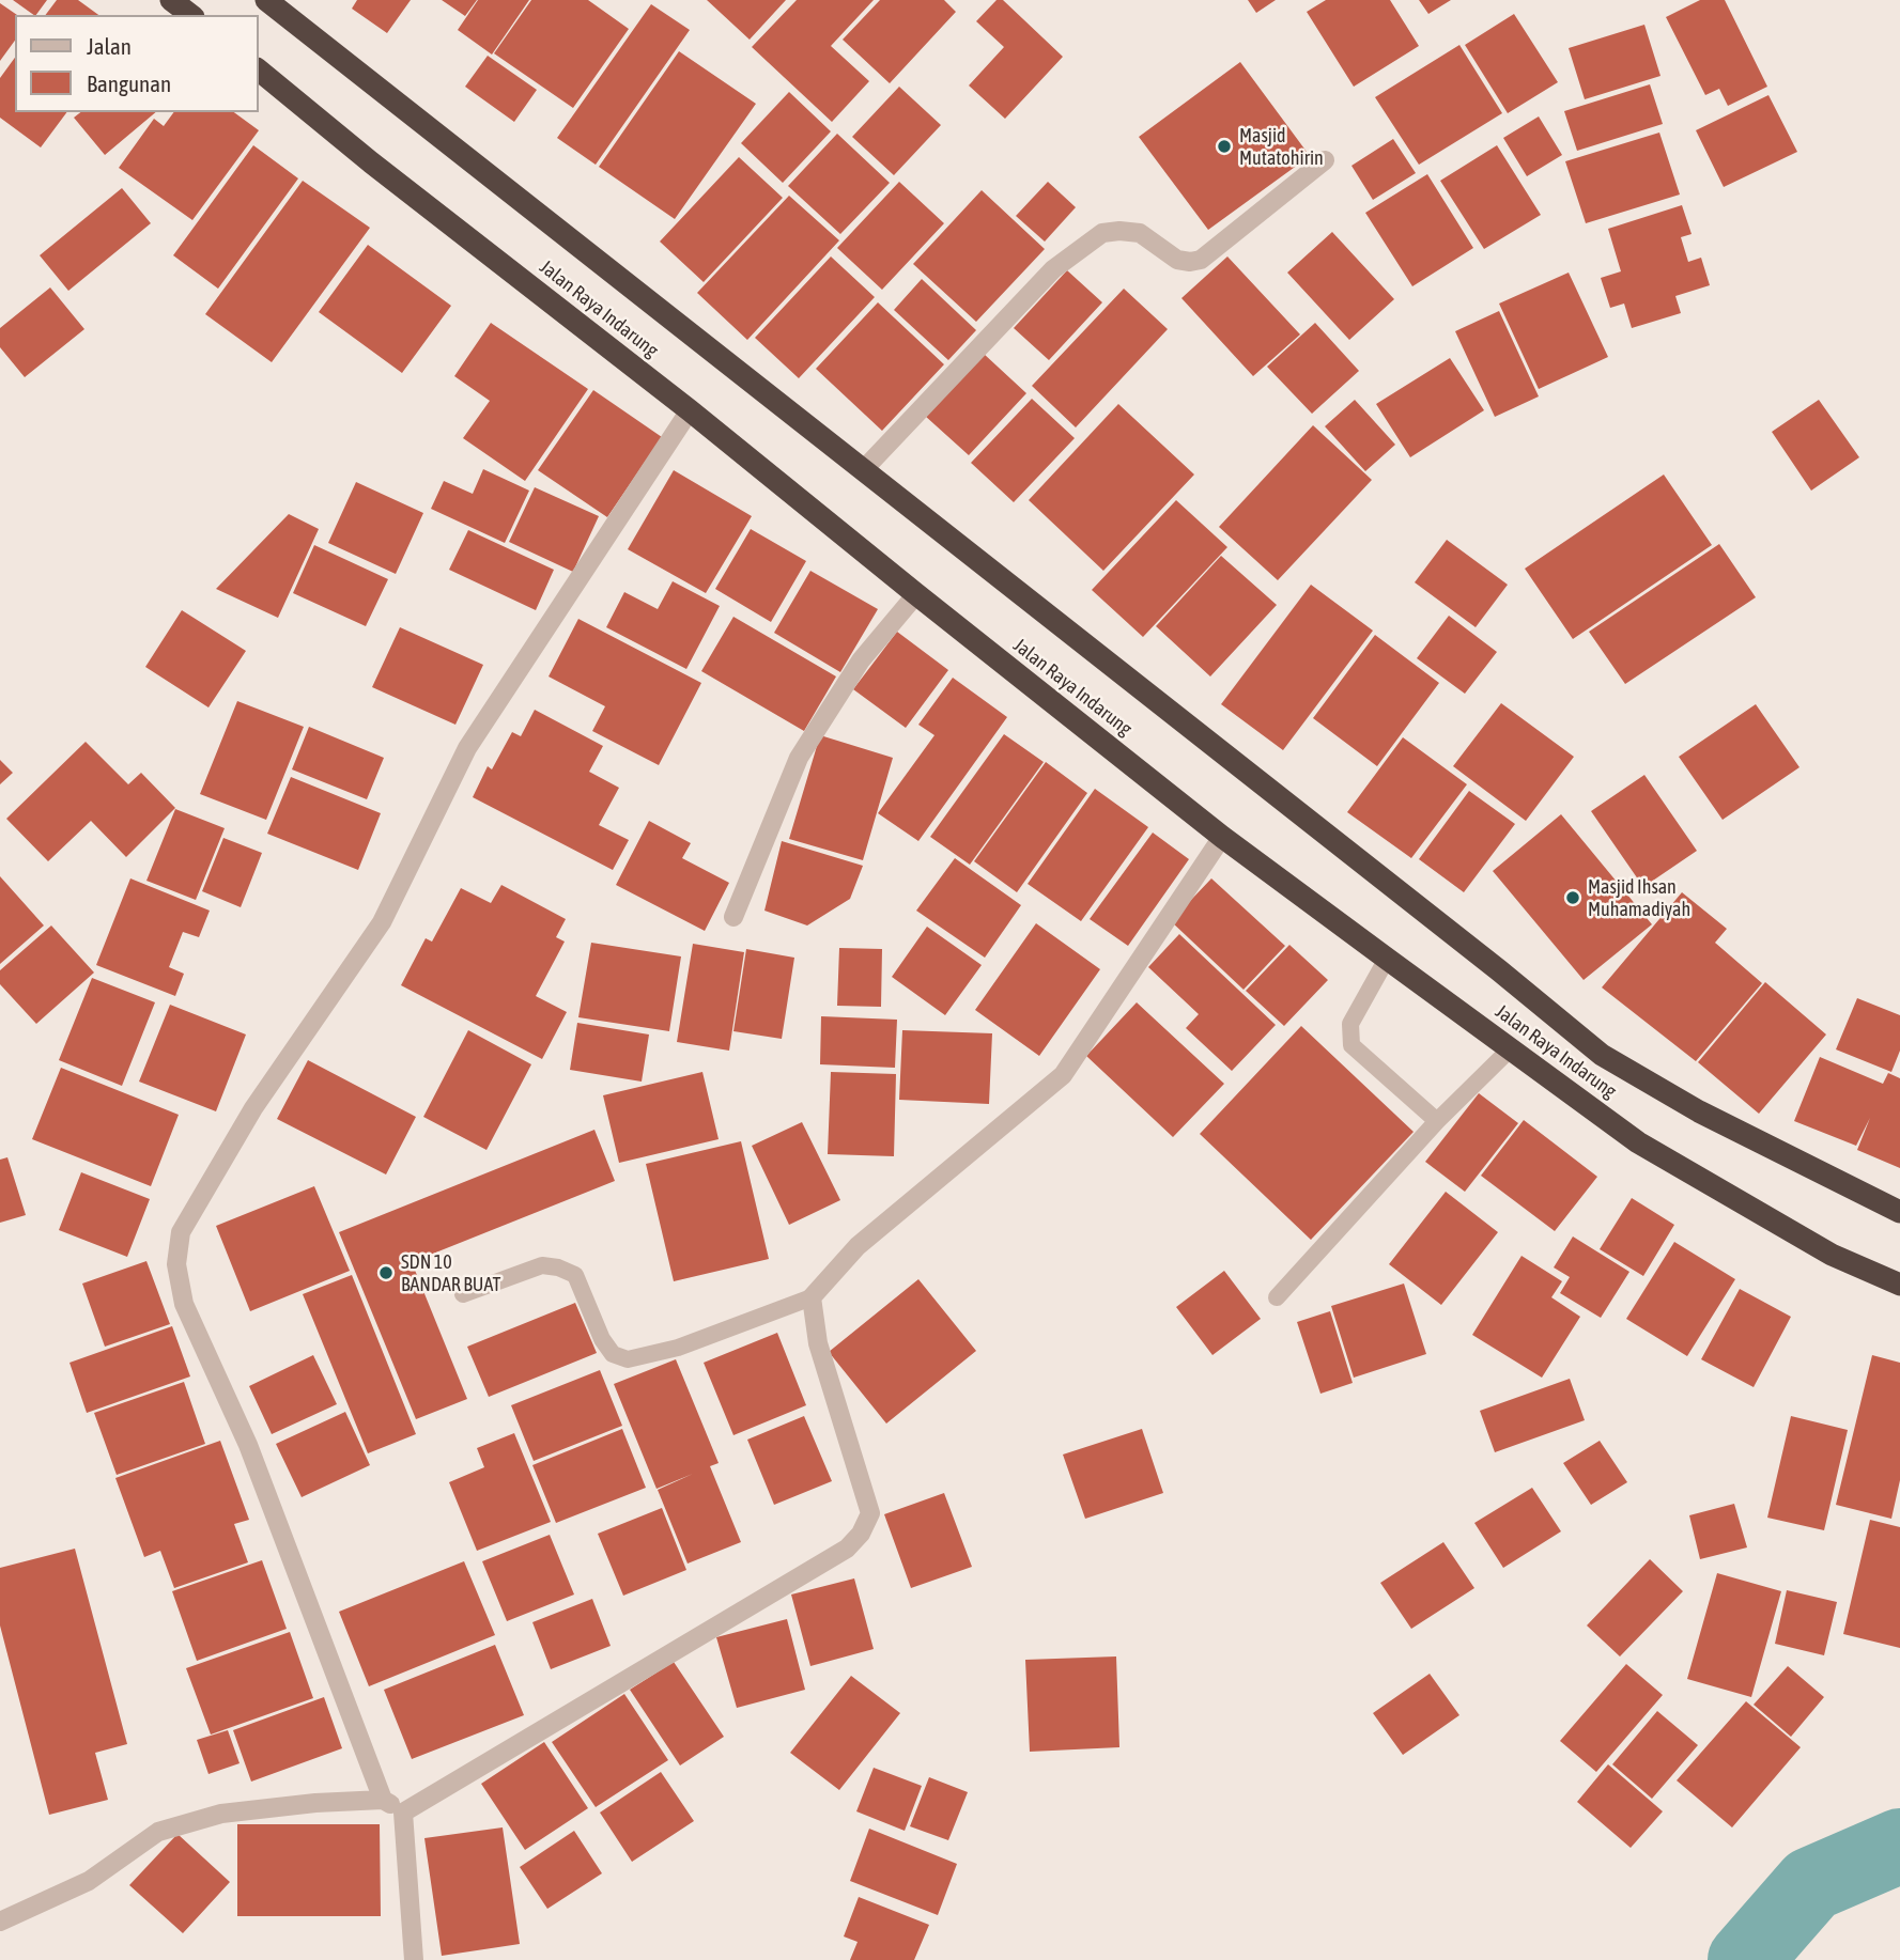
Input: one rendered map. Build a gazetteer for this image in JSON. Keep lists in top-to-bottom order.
{
  "streets": {
    "highway": ["Jalan Raya Indarung"]
  },
  "places": ["Masjid Mutatohirin", "Masjid Ihsan Muhamadiyah", "SDN 10 BANDAR BUAT"],
  "legend": ["Jalan", "Bangunan"]
}
